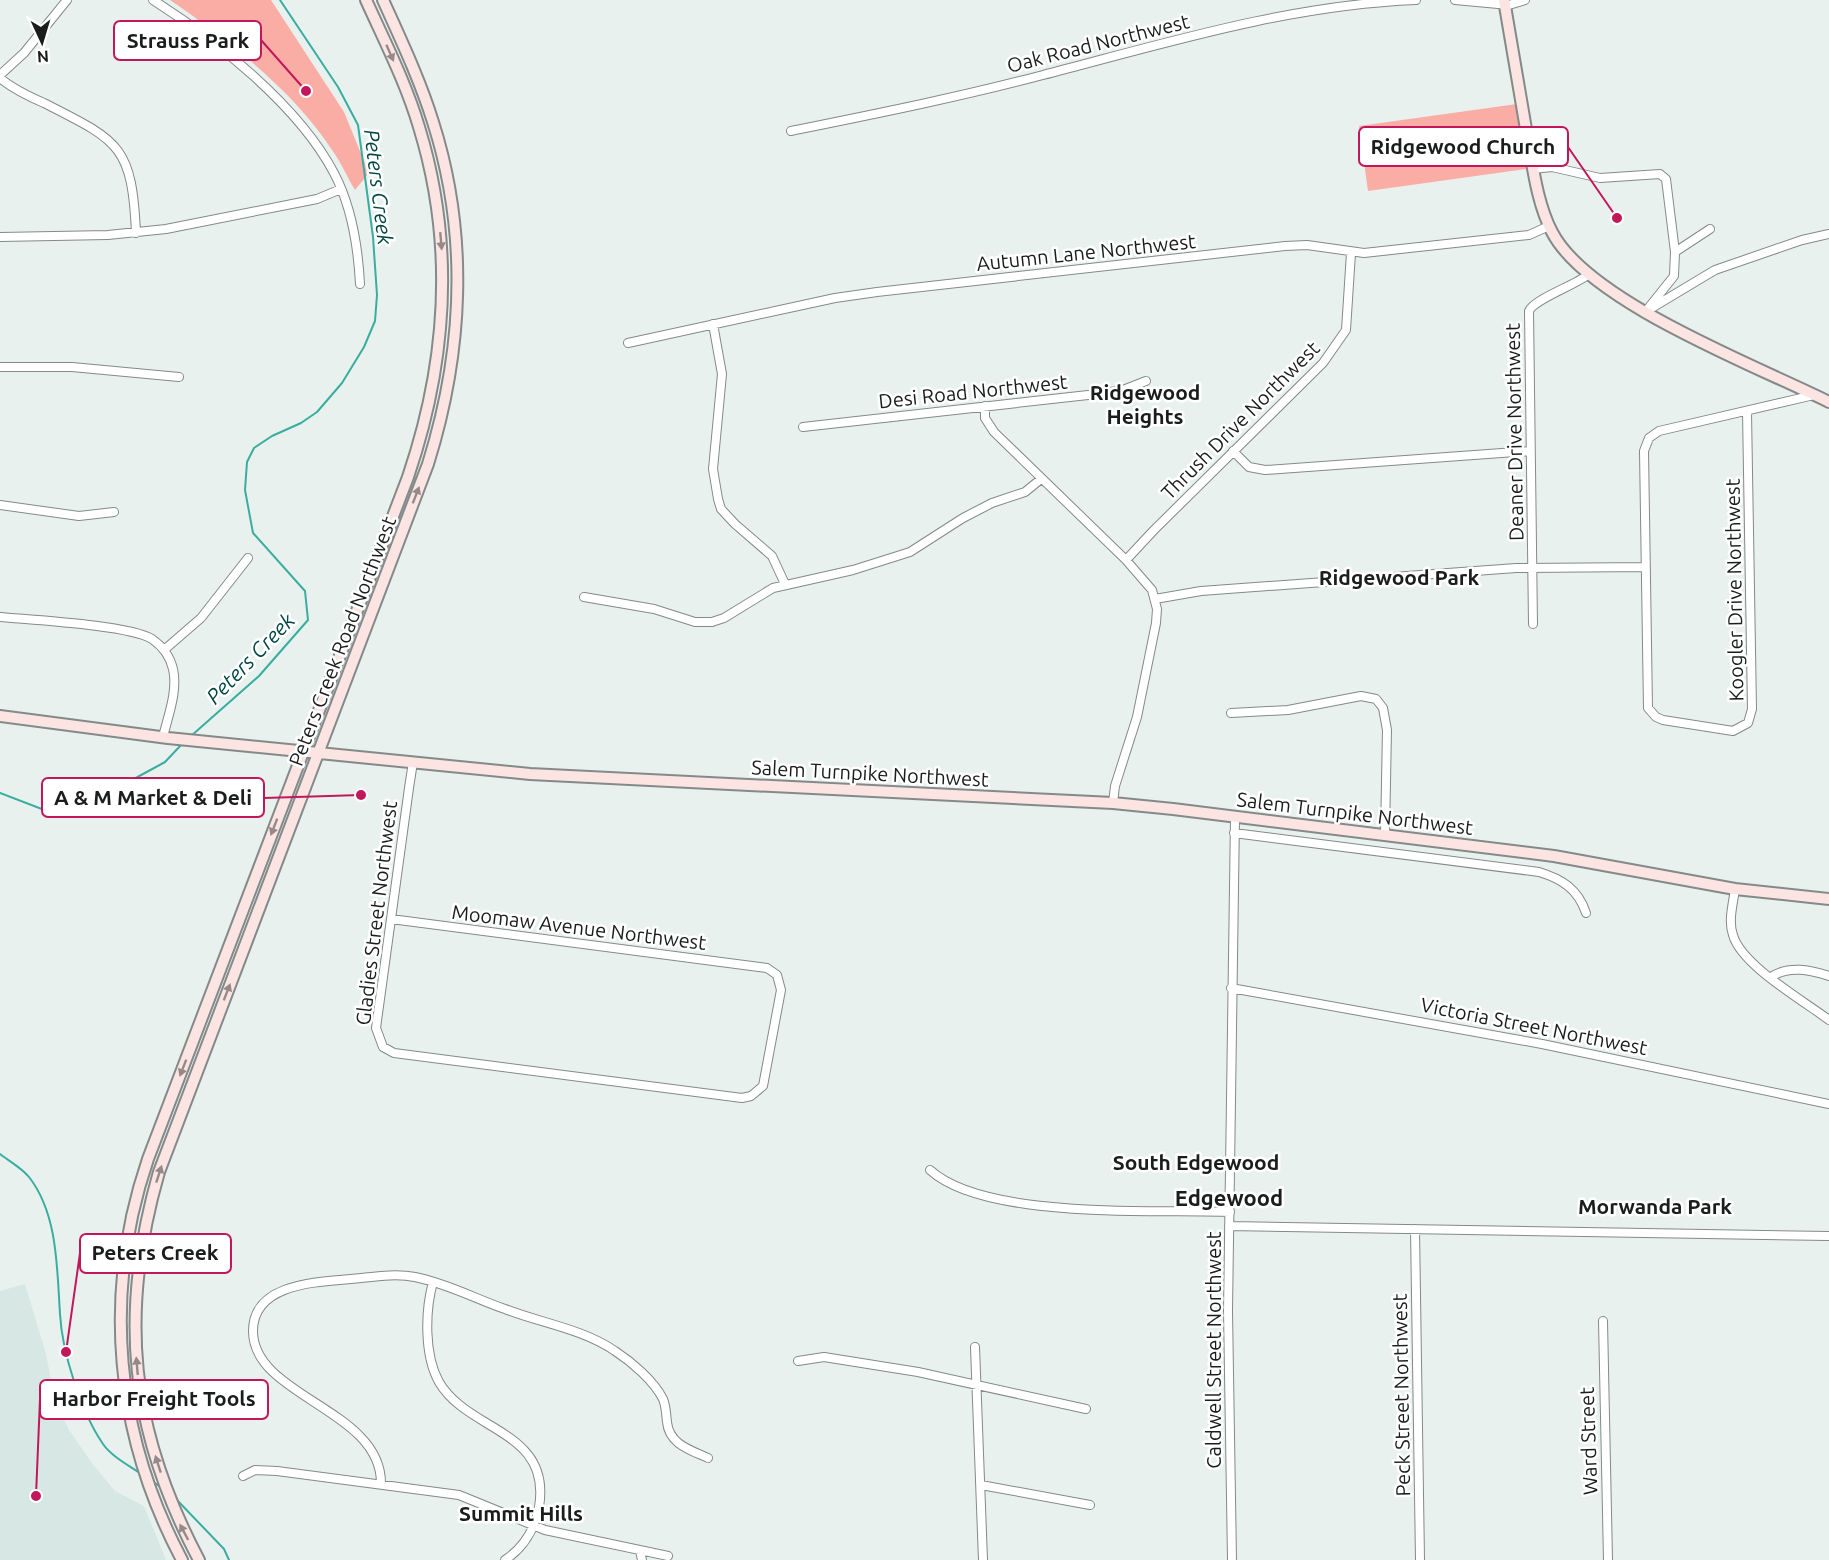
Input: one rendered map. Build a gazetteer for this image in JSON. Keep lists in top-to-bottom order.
{
  "streets": {
    "main road": ["Peters Creek Road Northwest", "Salem Turnpike Northwest"],
    "street": [
      "Oak Road Northwest",
      "Autumn Lane Northwest",
      "Desi Road Northwest",
      "Thrush Drive Northwest",
      "Deaner Drive Northwest",
      "Koogler Drive Northwest",
      "Gladies Street Northwest",
      "Moomaw Avenue Northwest",
      "Victoria Street Northwest",
      "Caldwell Street Northwest",
      "Peck Street Northwest",
      "Ward Street"
    ]
  },
  "crossings": [
    ["Autumn Lane Northwest", "Thrush Drive Northwest"],
    ["Peters Creek Road Northwest", "Salem Turnpike Northwest"],
    ["Salem Turnpike Northwest", "Gladies Street Northwest"],
    ["Salem Turnpike Northwest", "Caldwell Street Northwest"],
    ["Gladies Street Northwest", "Moomaw Avenue Northwest"],
    ["Victoria Street Northwest", "Caldwell Street Northwest"]
  ],
  "districts": [
    "Ridgewood Heights",
    "Ridgewood Park",
    "South Edgewood",
    "Edgewood",
    "Morwanda Park",
    "Summit Hills"
  ],
  "water": ["Peters Creek"],
  "places": [
    "Strauss Park",
    "Ridgewood Church",
    "A & M Market & Deli",
    "Peters Creek",
    "Harbor Freight Tools"
  ],
  "north": "bottom"
}
